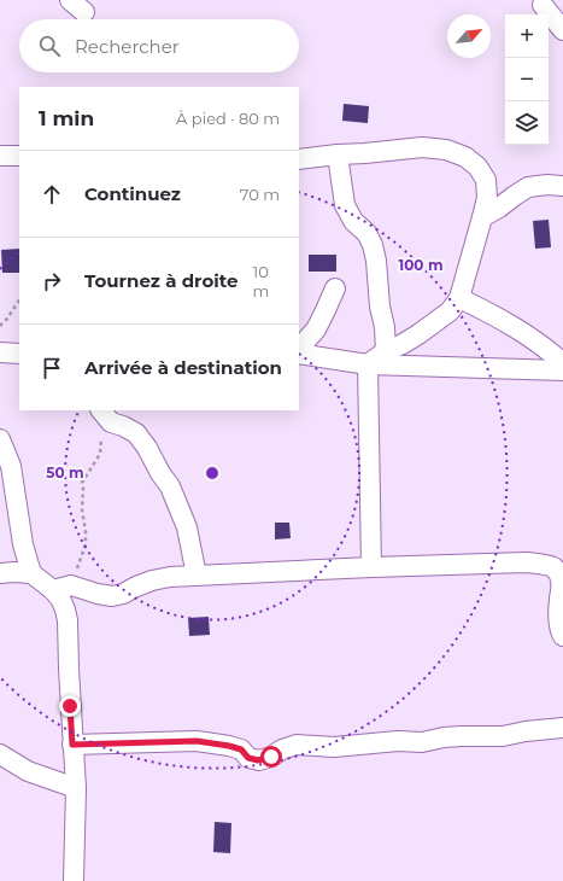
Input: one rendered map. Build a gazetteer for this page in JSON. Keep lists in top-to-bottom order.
{
  "north": "top right",
  "page": {
    "map_buttons": ["+", "−"],
    "search": "Rechercher",
    "heading": ["1 min", "À pied · 80 m"],
    "list": [
      ["Continuez", "70 m"],
      ["Tournez à droite", "10 m"],
      "Arrivée à destination"
    ]
  },
  "rings": ["100 m", "50 m"]
}
